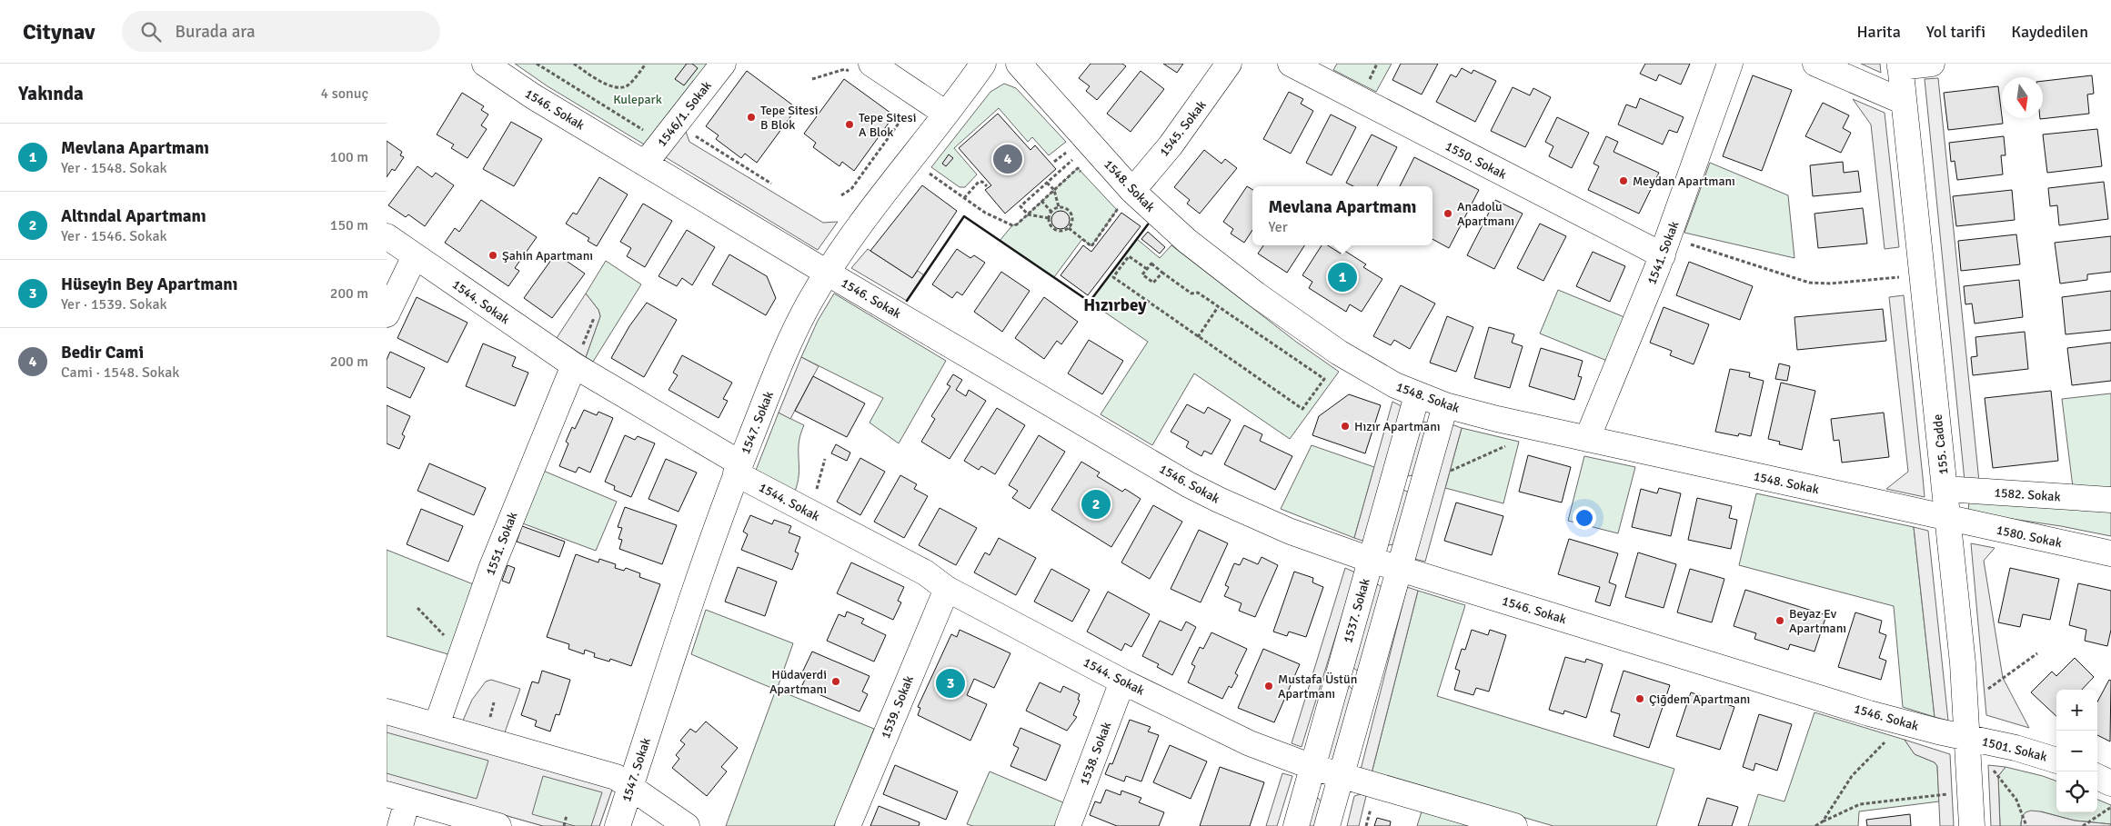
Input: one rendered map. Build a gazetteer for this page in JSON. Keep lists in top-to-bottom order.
{
  "streets": {
    "street": [
      "1546. Sokak",
      "1546/1. Sokak",
      "1545. Sokak",
      "1550. Sokak",
      "1548. Sokak",
      "1541. Sokak",
      "1544. Sokak",
      "1547. Sokak",
      "155. Cadde",
      "1582. Sokak",
      "1580. Sokak",
      "1551. Sokak",
      "1537. Sokak",
      "1539. Sokak",
      "1501. Sokak",
      "1538. Sokak"
    ]
  },
  "crossings": [
    ["1546. Sokak", "1546/1. Sokak"],
    ["1546. Sokak", "1547. Sokak"],
    ["1546. Sokak", "155. Cadde"],
    ["1546. Sokak", "1537. Sokak"],
    ["1546. Sokak", "1501. Sokak"],
    ["1545. Sokak", "1548. Sokak"],
    ["1550. Sokak", "1541. Sokak"],
    ["1548. Sokak", "1541. Sokak"],
    ["1548. Sokak", "155. Cadde"],
    ["1548. Sokak", "1580. Sokak"],
    ["1548. Sokak", "1537. Sokak"],
    ["1544. Sokak", "1547. Sokak"],
    ["1544. Sokak", "1551. Sokak"],
    ["1544. Sokak", "1537. Sokak"],
    ["1544. Sokak", "1539. Sokak"],
    ["1544. Sokak", "1538. Sokak"],
    ["155. Cadde", "1582. Sokak"],
    ["155. Cadde", "1580. Sokak"],
    ["155. Cadde", "1501. Sokak"]
  ],
  "districts": ["Hızırbey"],
  "parks": ["Kulepark"],
  "places": [
    "Tepe Sitesi B Blok",
    "Tepe Sitesi A Blok",
    "Meydan Apartmanı",
    "Anadolu Apartmanı",
    "Şahin Apartmanı",
    "Hızır Apartmanı",
    "Beyaz Ev Apartmanı",
    "Hüdaverdi Apartmanı",
    "Mustafa Üstün Apartmanı",
    "Çiğdem Apartmanı"
  ],
  "north": "bottom",
  "page": {
    "header": "Citynav",
    "search": "Burada ara",
    "nav": ["Harita", "Yol tarifi", "Kaydedilen"],
    "heading": ["Yakında", "4 sonuç"],
    "list": [
      {
        "mark": "1",
        "name": "Mevlana Apartmanı",
        "note": "Yer · 1548. Sokak",
        "value": "100 m"
      },
      {
        "mark": "2",
        "name": "Altındal Apartmanı",
        "note": "Yer · 1546. Sokak",
        "value": "150 m"
      },
      {
        "mark": "3",
        "name": "Hüseyin Bey Apartmanı",
        "note": "Yer · 1539. Sokak",
        "value": "200 m"
      },
      {
        "mark": "4",
        "name": "Bedir Cami",
        "note": "Cami · 1548. Sokak",
        "value": "200 m"
      }
    ],
    "pins": [
      "4",
      "1",
      "2",
      "3"
    ],
    "popup": ["Mevlana Apartmanı", "Yer"],
    "map_buttons": ["+", "−"]
  }
}
